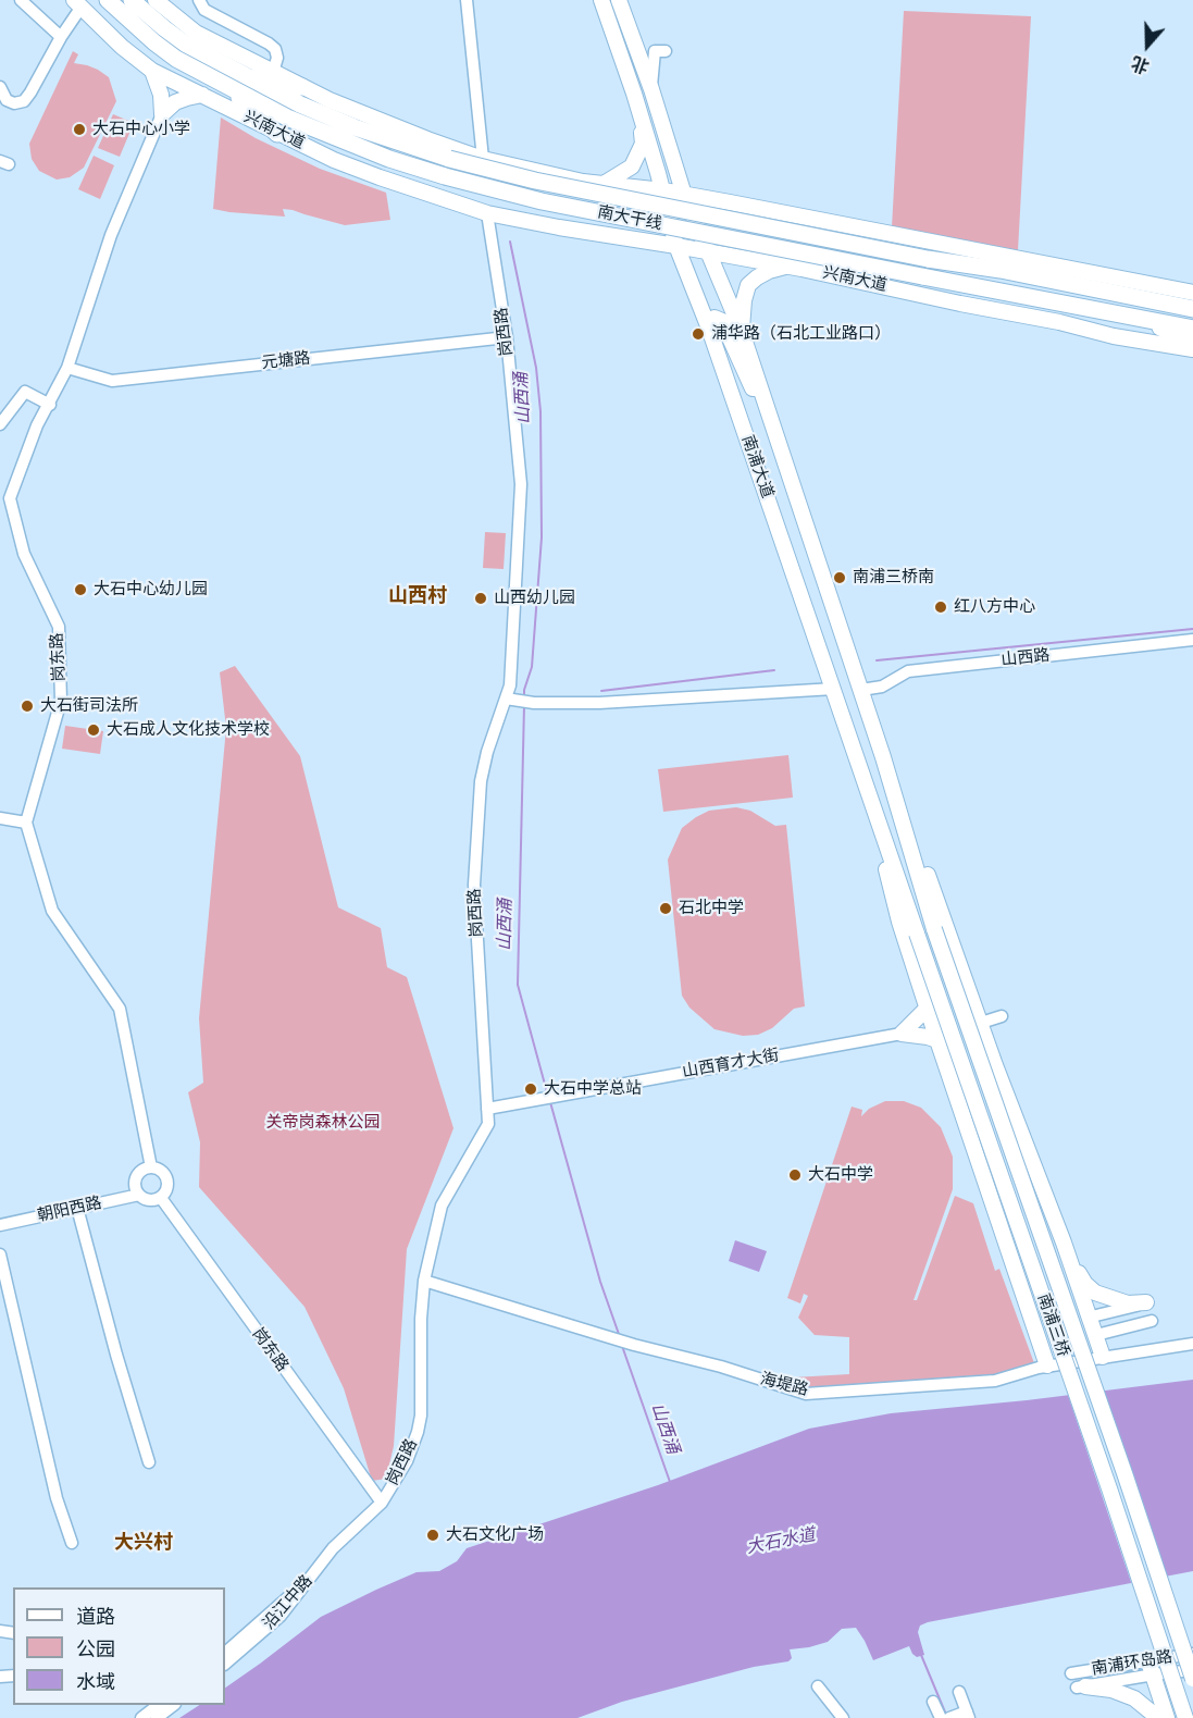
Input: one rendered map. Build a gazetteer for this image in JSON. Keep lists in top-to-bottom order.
{
  "streets": {
    "highway": ["南大干线"],
    "main road": ["兴南大道", "南浦大道", "南浦三桥"],
    "street": [
      "岗西路",
      "元塘路",
      "岗东路",
      "山西路",
      "山西育才大街",
      "朝阳西路",
      "海堤路",
      "沿江中路",
      "南浦环岛路"
    ]
  },
  "crossings": [
    ["兴南大道", "岗西路"],
    ["兴南大道", "南浦大道"],
    ["岗西路", "元塘路"],
    ["岗西路", "岗东路"],
    ["岗西路", "山西育才大街"],
    ["岗西路", "海堤路"],
    ["岗西路", "沿江中路"],
    ["元塘路", "岗东路"],
    ["南浦大道", "山西路"],
    ["南浦大道", "南浦三桥"],
    ["岗东路", "朝阳西路"]
  ],
  "districts": ["山西村", "大兴村"],
  "water": ["山西涌", "大石水道"],
  "parks": ["关帝岗森林公园"],
  "places": [
    "大石中心小学",
    "浦华路（石北工业路口）",
    "南浦三桥南",
    "大石中心幼儿园",
    "山西幼儿园",
    "红八方中心",
    "大石街司法所",
    "大石成人文化技术学校",
    "石北中学",
    "大石中学总站",
    "大石中学",
    "大石文化广场"
  ],
  "legend": ["道路", "公园", "水域"],
  "north": "bottom"
}
